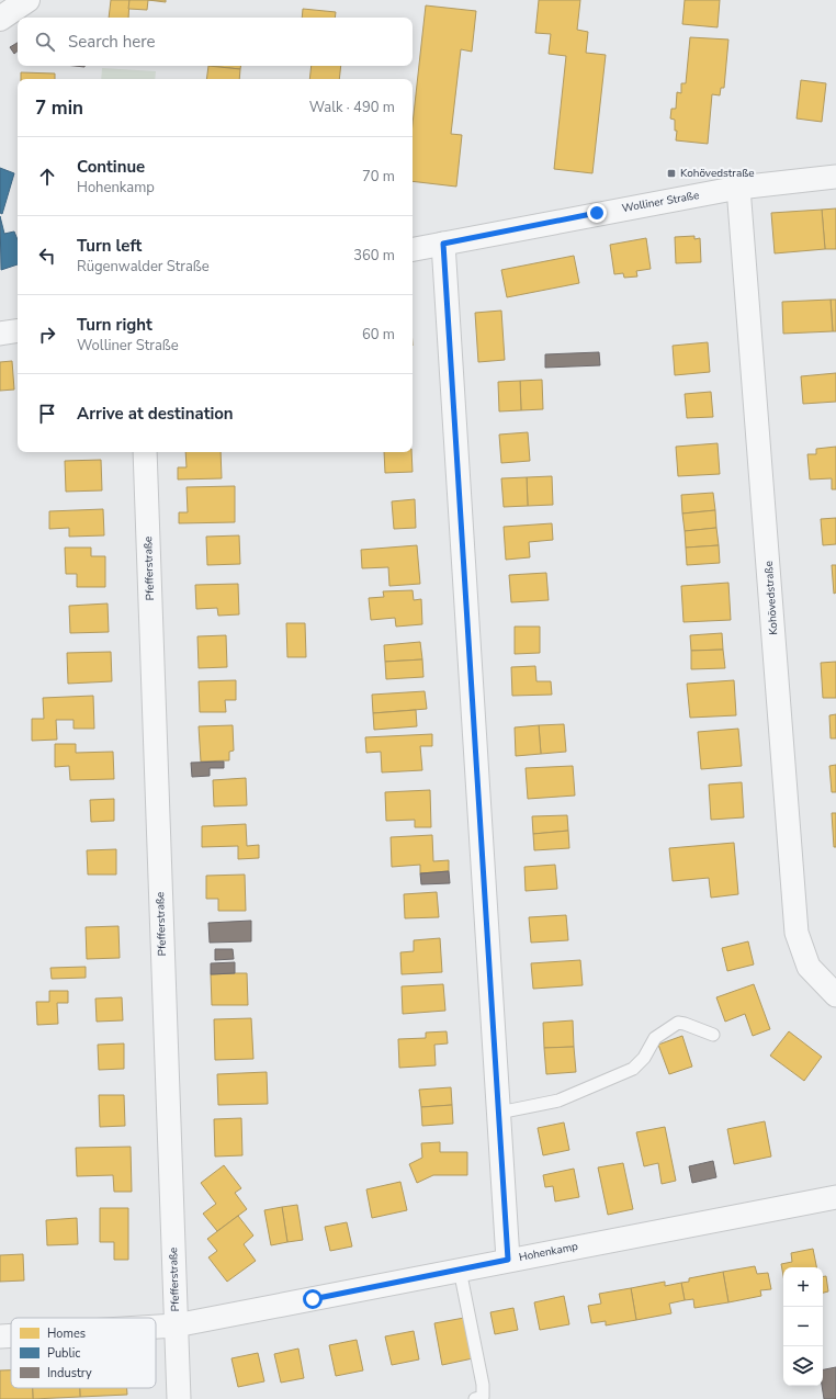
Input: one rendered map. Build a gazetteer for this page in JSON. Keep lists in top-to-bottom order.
{
  "streets": {
    "street": [
      "Wolliner Straße",
      "Pfefferstraße",
      "Kohövedstraße",
      "Hohenkamp"
    ]
  },
  "crossings": [
    ["Wolliner Straße", "Kohövedstraße"],
    ["Pfefferstraße", "Hohenkamp"]
  ],
  "places": {
    "transit": ["Kohövedstraße"]
  },
  "legend": ["Homes", "Public", "Industry"],
  "page": {
    "search": "Search here",
    "heading": ["7 min", "Walk · 490 m"],
    "list": [
      ["Continue", "Hohenkamp", "70 m"],
      ["Turn left", "Rügenwalder Straße", "360 m"],
      ["Turn right", "Wolliner Straße", "60 m"],
      "Arrive at destination"
    ],
    "map_buttons": ["+", "−"]
  }
}
